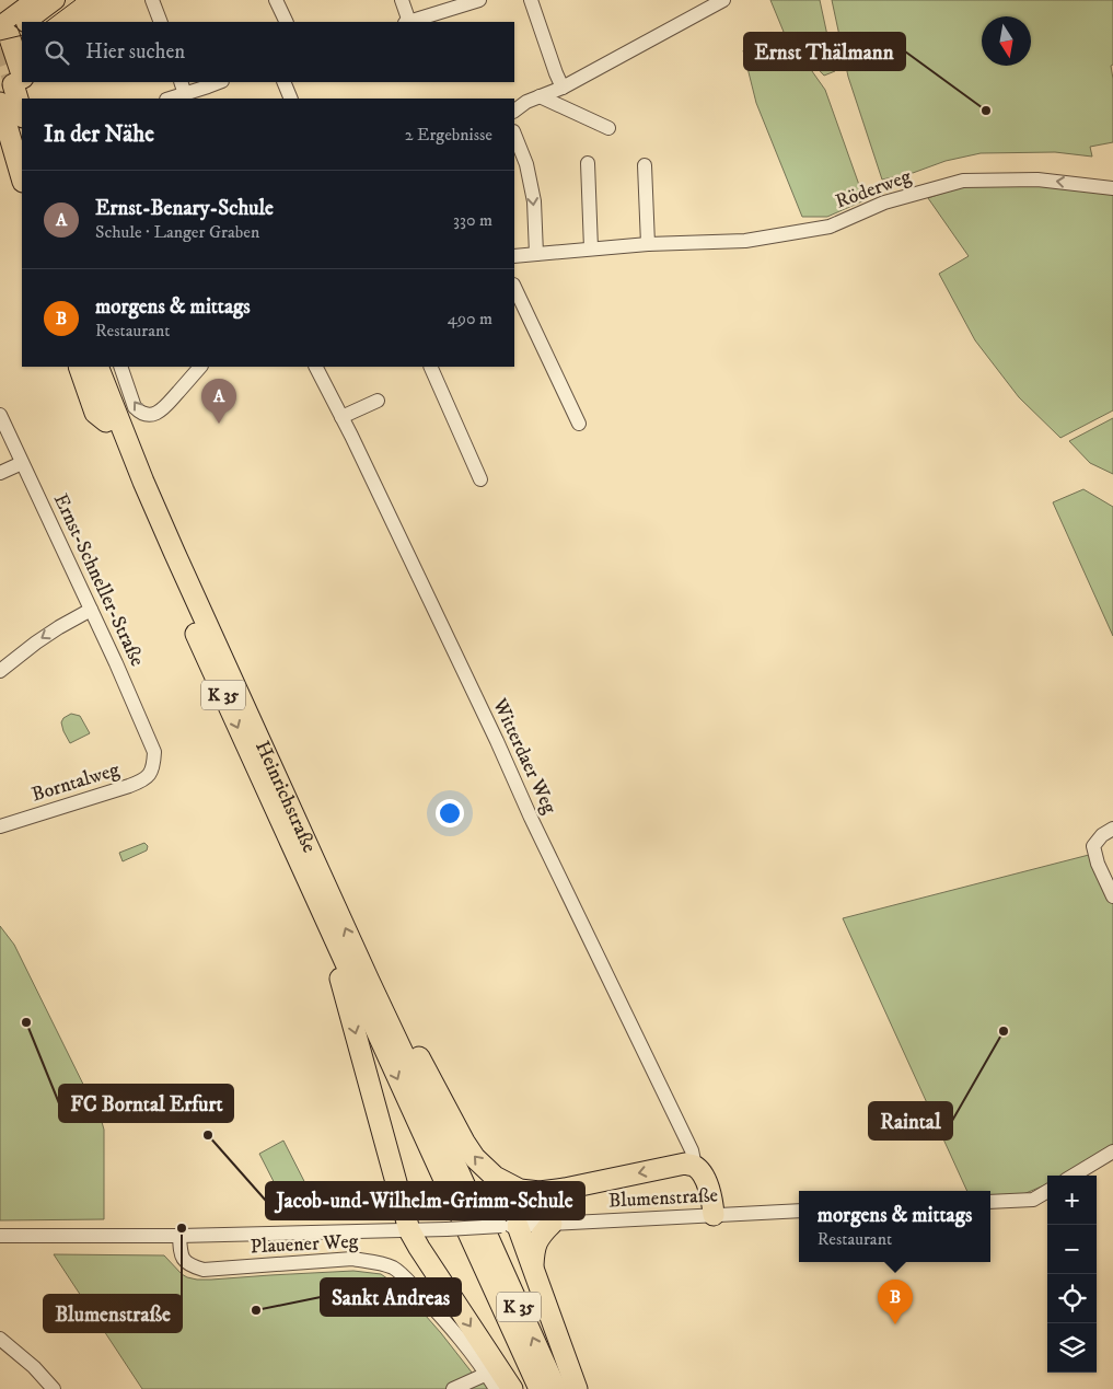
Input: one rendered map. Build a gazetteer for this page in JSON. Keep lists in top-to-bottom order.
{
  "streets": {
    "highway": ["K 35", "Heinrichstraße"],
    "street": [
      "Röderweg",
      "Ernst-Schneller-Straße",
      "Witterdaer Weg",
      "Borntalweg",
      "Blumenstraße",
      "Plauener Weg"
    ]
  },
  "crossings": [
    ["Ernst-Schneller-Straße", "Borntalweg"],
    ["K 35", "Heinrichstraße"],
    ["K 35", "Blumenstraße"],
    ["Heinrichstraße", "Blumenstraße"],
    ["Blumenstraße", "Plauener Weg"]
  ],
  "one_way": ["Röderweg"],
  "places": [
    "Ernst Thälmann",
    "FC Borntal Erfurt",
    "Raintal",
    "Jacob-und-Wilhelm-Grimm-Schule",
    "Blumenstraße",
    "Sankt Andreas"
  ],
  "north": "bottom",
  "page": {
    "search": "Hier suchen",
    "heading": ["In der Nähe", "2 Ergebnisse"],
    "list": [
      {
        "mark": "A",
        "name": "Ernst-Benary-Schule",
        "note": "Schule · Langer Graben",
        "value": "330 m"
      },
      {
        "mark": "B",
        "name": "morgens & mittags",
        "note": "Restaurant",
        "value": "490 m"
      }
    ],
    "pins": ["A", "B"],
    "map_buttons": ["+", "−"],
    "popup": ["morgens & mittags", "Restaurant"]
  }
}
